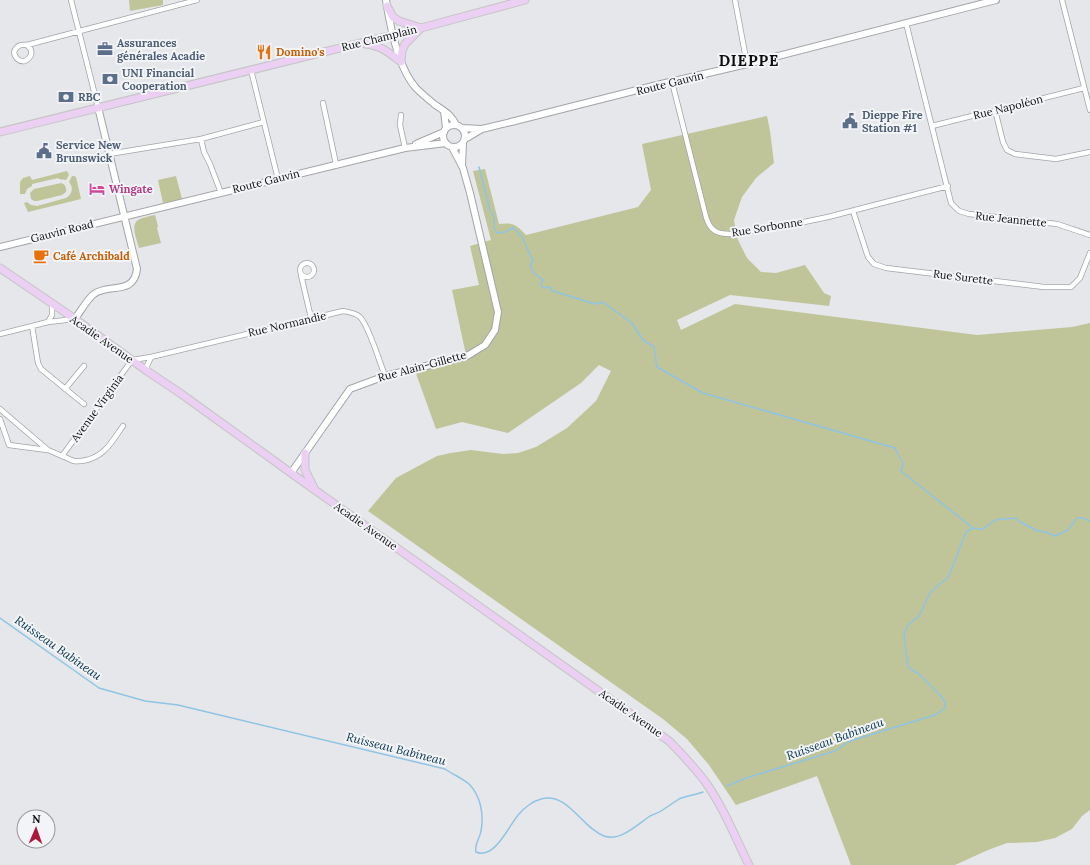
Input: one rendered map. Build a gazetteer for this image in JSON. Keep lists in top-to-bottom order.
{
  "streets": {
    "main road": ["Rue Champlain", "Acadie Avenue"],
    "street": [
      "Route Gauvin",
      "Rue Napoléon",
      "Rue Jeannette",
      "Rue Sorbonne",
      "Gauvin Road",
      "Rue Surette",
      "Rue Normandie",
      "Rue Alain-Gillette",
      "Avenue Virginia"
    ]
  },
  "crossings": [
    ["Route Gauvin", "Rue Jeannette"],
    ["Route Gauvin", "Rue Sorbonne"],
    ["Route Gauvin", "Gauvin Road"],
    ["Route Gauvin", "Rue Alain-Gillette"],
    ["Rue Napoléon", "Rue Jeannette"],
    ["Rue Jeannette", "Rue Sorbonne"],
    ["Rue Sorbonne", "Rue Surette"],
    ["Rue Normandie", "Acadie Avenue"],
    ["Rue Normandie", "Rue Alain-Gillette"],
    ["Rue Normandie", "Avenue Virginia"],
    ["Acadie Avenue", "Rue Alain-Gillette"],
    ["Acadie Avenue", "Avenue Virginia"]
  ],
  "districts": ["DIEPPE"],
  "water": ["Ruisseau Babineau"],
  "places": {
    "office": ["Assurances générales Acadie"],
    "restaurant": ["Domino's"],
    "bank": ["UNI Financial Cooperation", "RBC"],
    "public building": ["Dieppe Fire Station #1", "Service New Brunswick"],
    "hotel": ["Wingate"],
    "cafe": ["Café Archibald"]
  },
  "north": "top"
}
